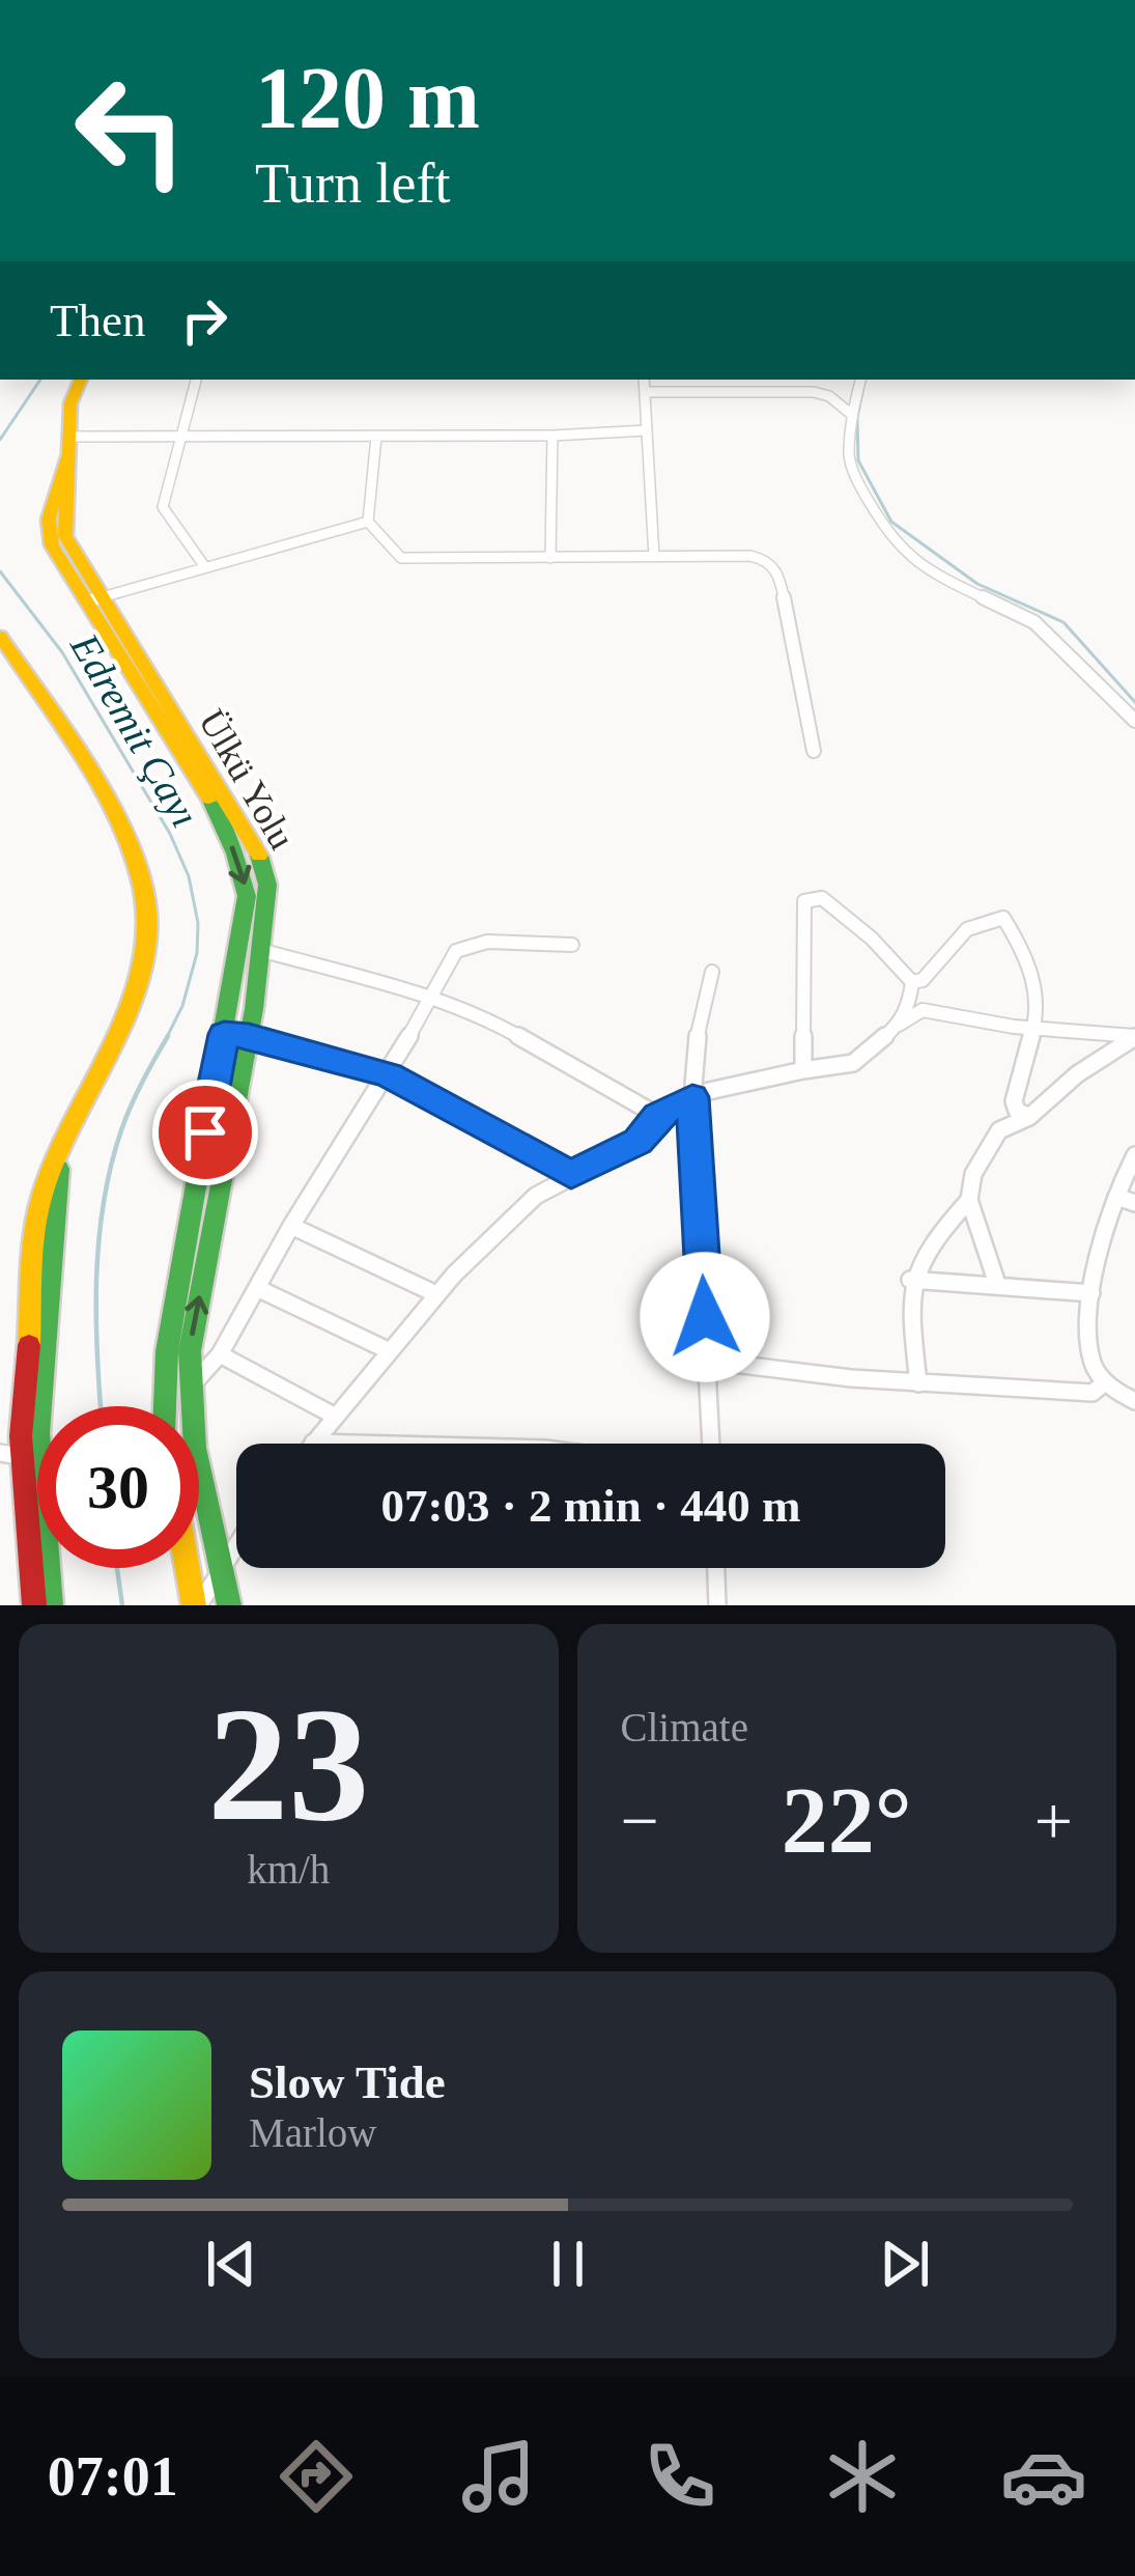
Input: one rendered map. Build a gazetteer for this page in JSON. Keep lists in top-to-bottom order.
{
  "streets": {
    "main road": ["Ülkü Yolu"]
  },
  "water": ["Edremit Çayı"],
  "page": {
    "turn": ["120 m", "Turn left"],
    "then": "Then",
    "limit": "30",
    "trip": "07:03 · 2 min · 440 m",
    "tile": [
      ["23", "km/h"],
      "Climate"
    ],
    "heat": ["−", "22°", "+"],
    "song": ["Slow Tide", "Marlow"],
    "tabs": "07:01"
  }
}
